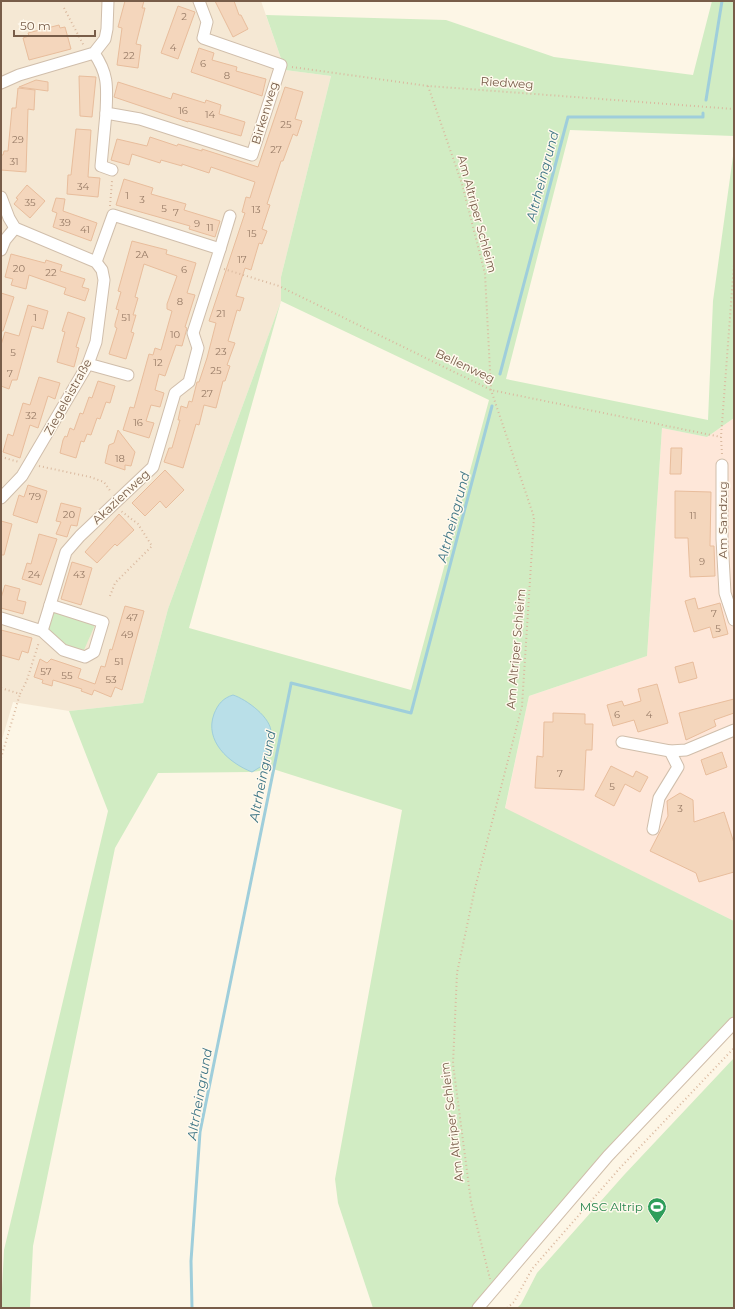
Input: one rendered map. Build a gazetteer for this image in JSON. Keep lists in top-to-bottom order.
{
  "streets": {
    "street": [
      "Birkenweg",
      "Ziegeleistraße",
      "Akazienweg",
      "Am Sandzug"
    ],
    "path": ["Riedweg", "Am Altriper Schleim", "Bellenweg"]
  },
  "crossings": [
    ["Riedweg", "Birkenweg"],
    ["Riedweg", "Am Altriper Schleim"],
    ["Am Altriper Schleim", "Bellenweg"],
    ["Bellenweg", "Akazienweg"]
  ],
  "water": ["Altrheingrund"],
  "places": {
    "sports": ["MSC Altrip"]
  },
  "house_numbers": [
    "2",
    "4",
    "22",
    "6",
    "8",
    "16",
    "14",
    "25",
    "29",
    "27",
    "31",
    "34",
    "1",
    "3",
    "35",
    "5",
    "13",
    "7",
    "39",
    "9",
    "11",
    "41",
    "15",
    "2A",
    "17",
    "20",
    "6",
    "22",
    "8",
    "21",
    "1",
    "51",
    "10",
    "23",
    "5",
    "12",
    "25",
    "7",
    "27",
    "32",
    "16",
    "18",
    "79",
    "20",
    "11",
    "9",
    "24",
    "43",
    "7",
    "47",
    "5",
    "49",
    "51",
    "57",
    "55",
    "53",
    "6",
    "4",
    "7",
    "5",
    "3"
  ],
  "scale_bar": "50 m"
}
